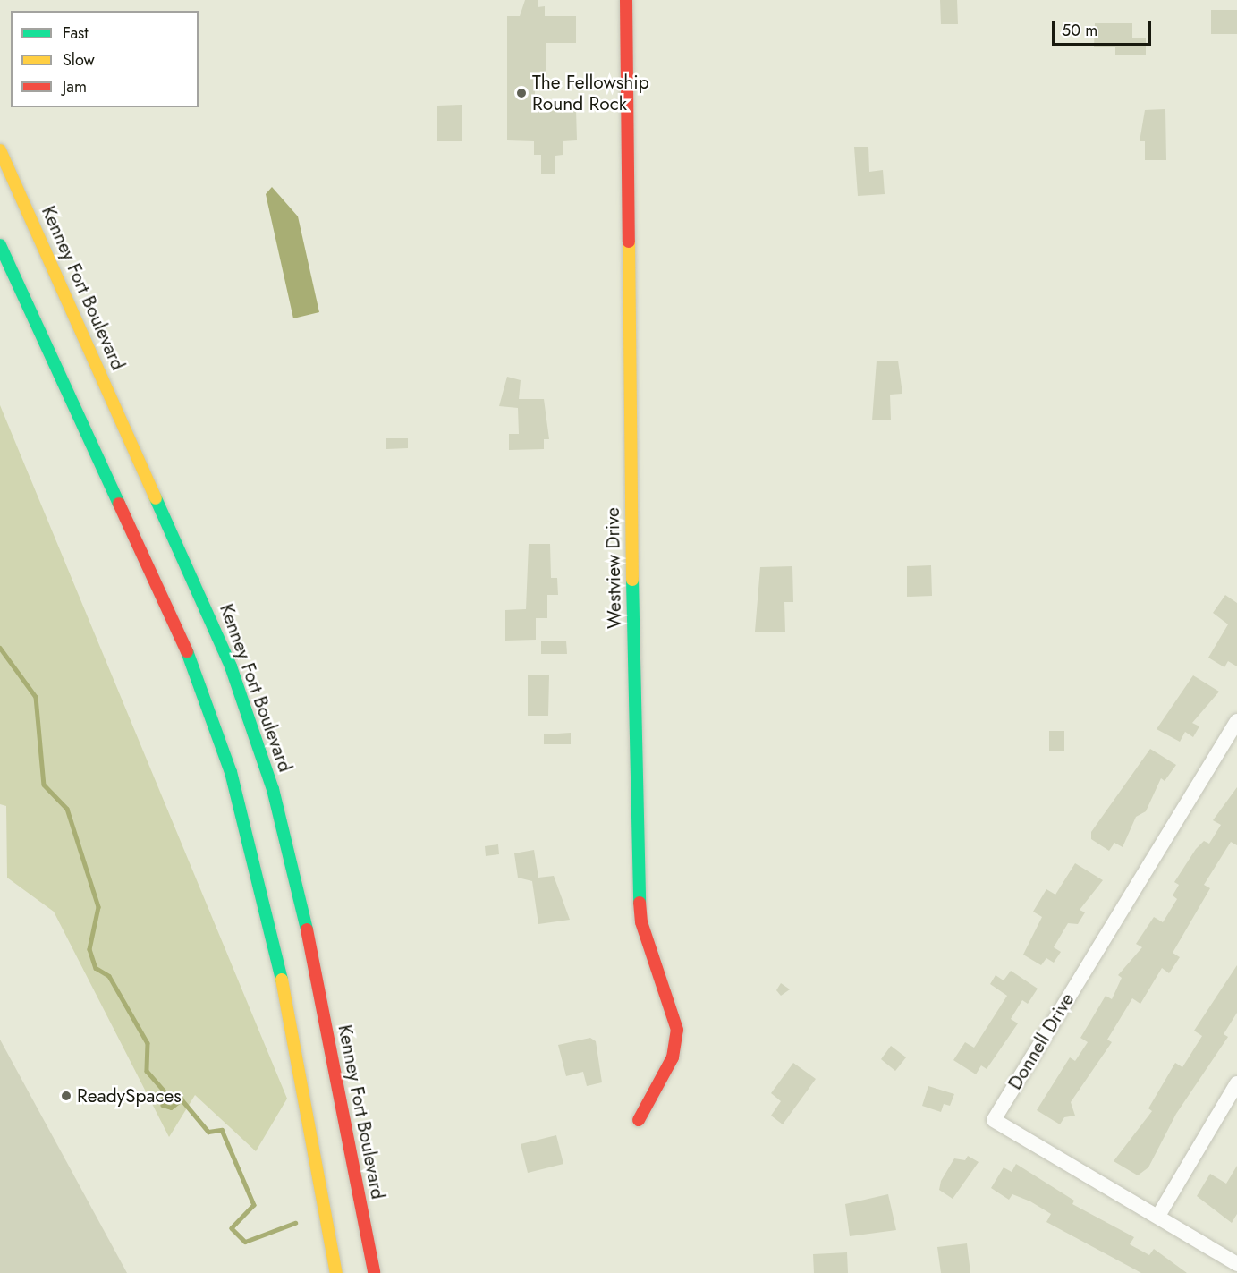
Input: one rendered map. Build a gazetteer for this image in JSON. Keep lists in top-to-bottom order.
{
  "streets": {
    "main road": ["Kenney Fort Boulevard", "Westview Drive"],
    "street": ["Donnell Drive"]
  },
  "places": ["The Fellowship Round Rock", "ReadySpaces"],
  "legend": ["Fast", "Slow", "Jam"],
  "scale_bar": "50 m"
}
